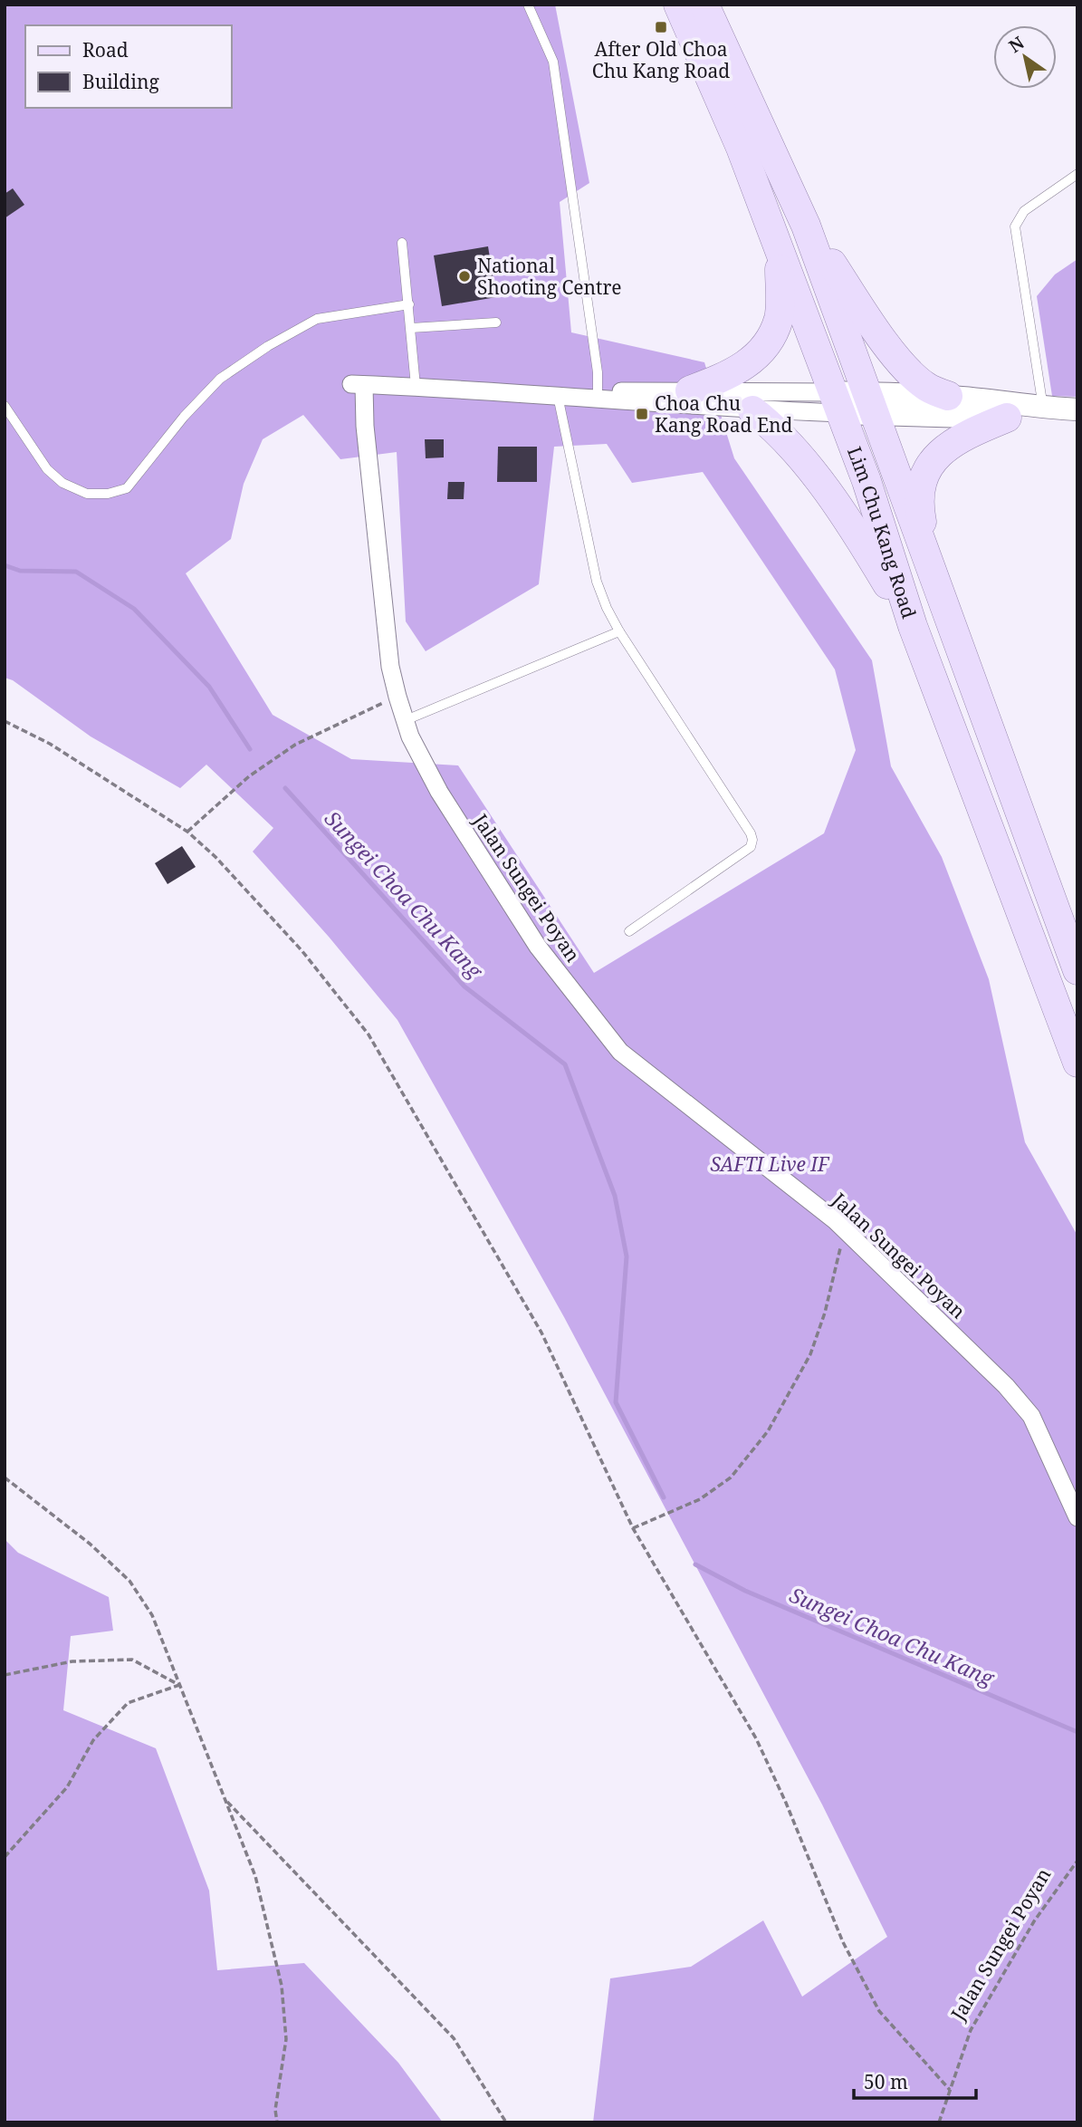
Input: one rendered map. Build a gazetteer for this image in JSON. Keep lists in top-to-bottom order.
{
  "streets": {
    "main road": ["Lim Chu Kang Road"],
    "street": ["Jalan Sungei Poyan"]
  },
  "water": ["Sungei Choa Chu Kang"],
  "parks": ["SAFTI Live IF"],
  "places": {
    "transit": ["After Old Choa Chu Kang Road", "Choa Chu Kang Road End"],
    "other": ["National Shooting Centre"]
  },
  "legend": ["Road", "Building"],
  "scale_bar": "50 m",
  "north": "top left"
}
